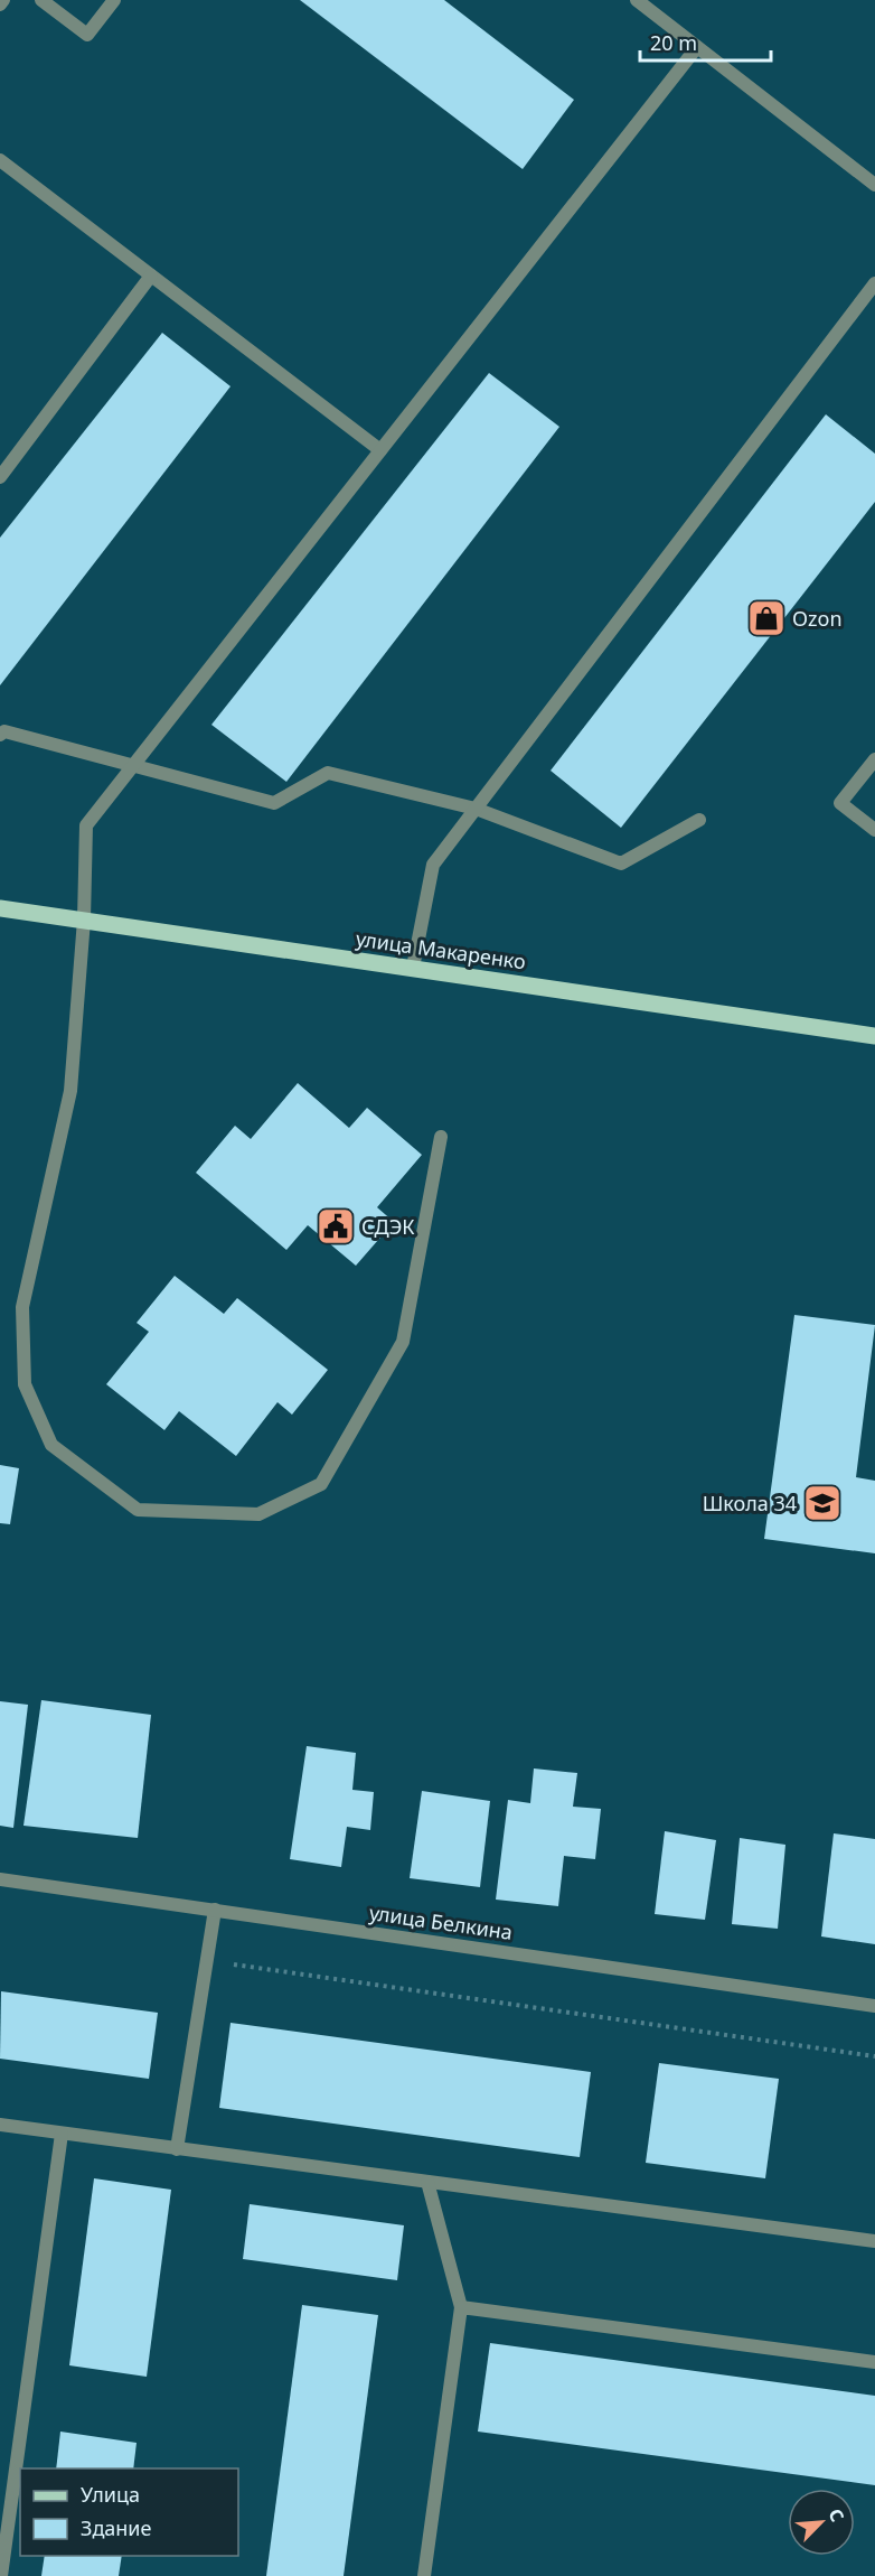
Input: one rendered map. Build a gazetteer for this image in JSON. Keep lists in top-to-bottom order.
{
  "streets": {
    "main road": ["улица Макаренко"],
    "street": ["улица Белкина"]
  },
  "places": {
    "shop": ["Ozon"],
    "public building": ["СДЭК"],
    "school or university": ["Школа 34"]
  },
  "legend": ["Улица", "Здание"],
  "scale_bar": "20 m",
  "north": "top right"
}
